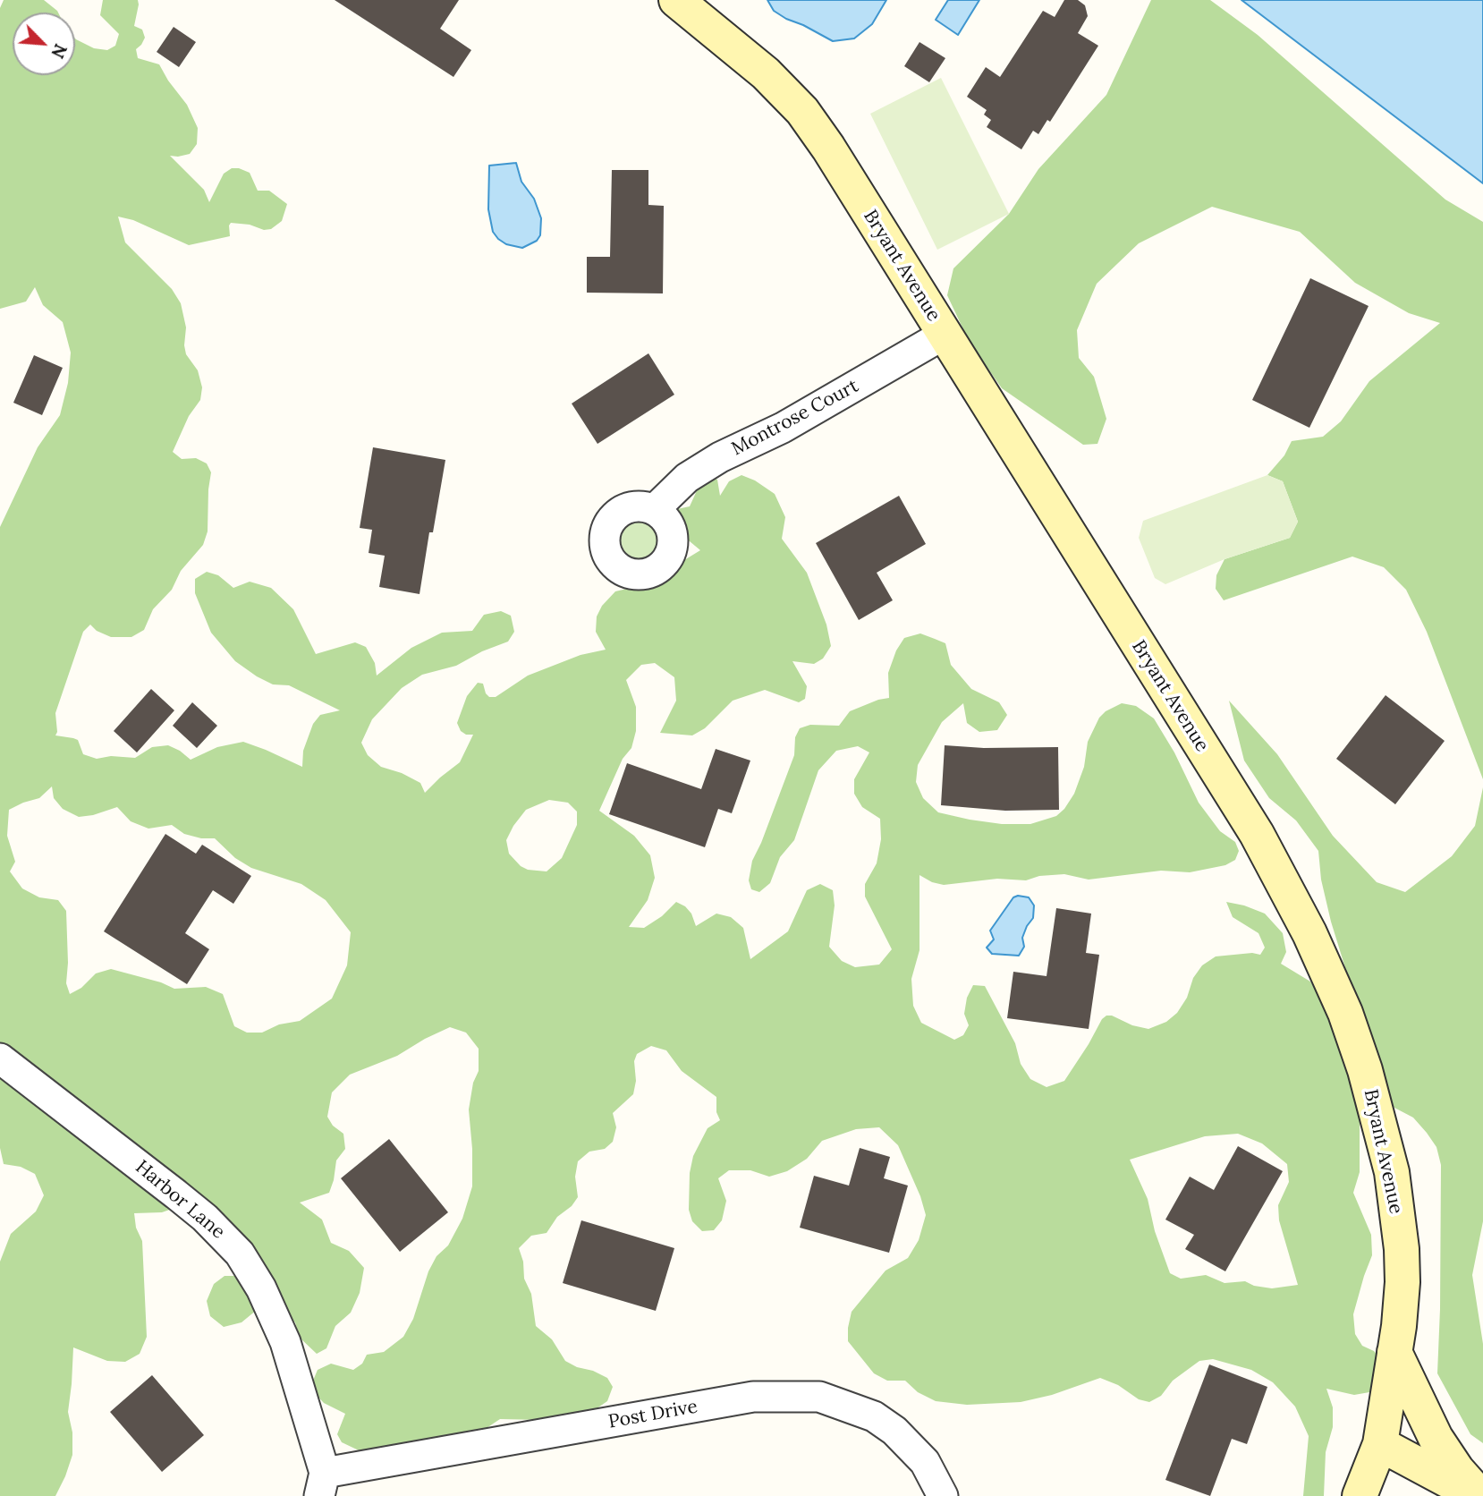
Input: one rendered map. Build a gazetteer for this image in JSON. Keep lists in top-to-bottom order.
{
  "streets": {
    "main road": ["Bryant Avenue"],
    "street": ["Montrose Court", "Harbor Lane", "Post Drive"]
  },
  "crossings": [
    ["Bryant Avenue", "Montrose Court"],
    ["Harbor Lane", "Post Drive"]
  ],
  "north": "bottom right"
}
